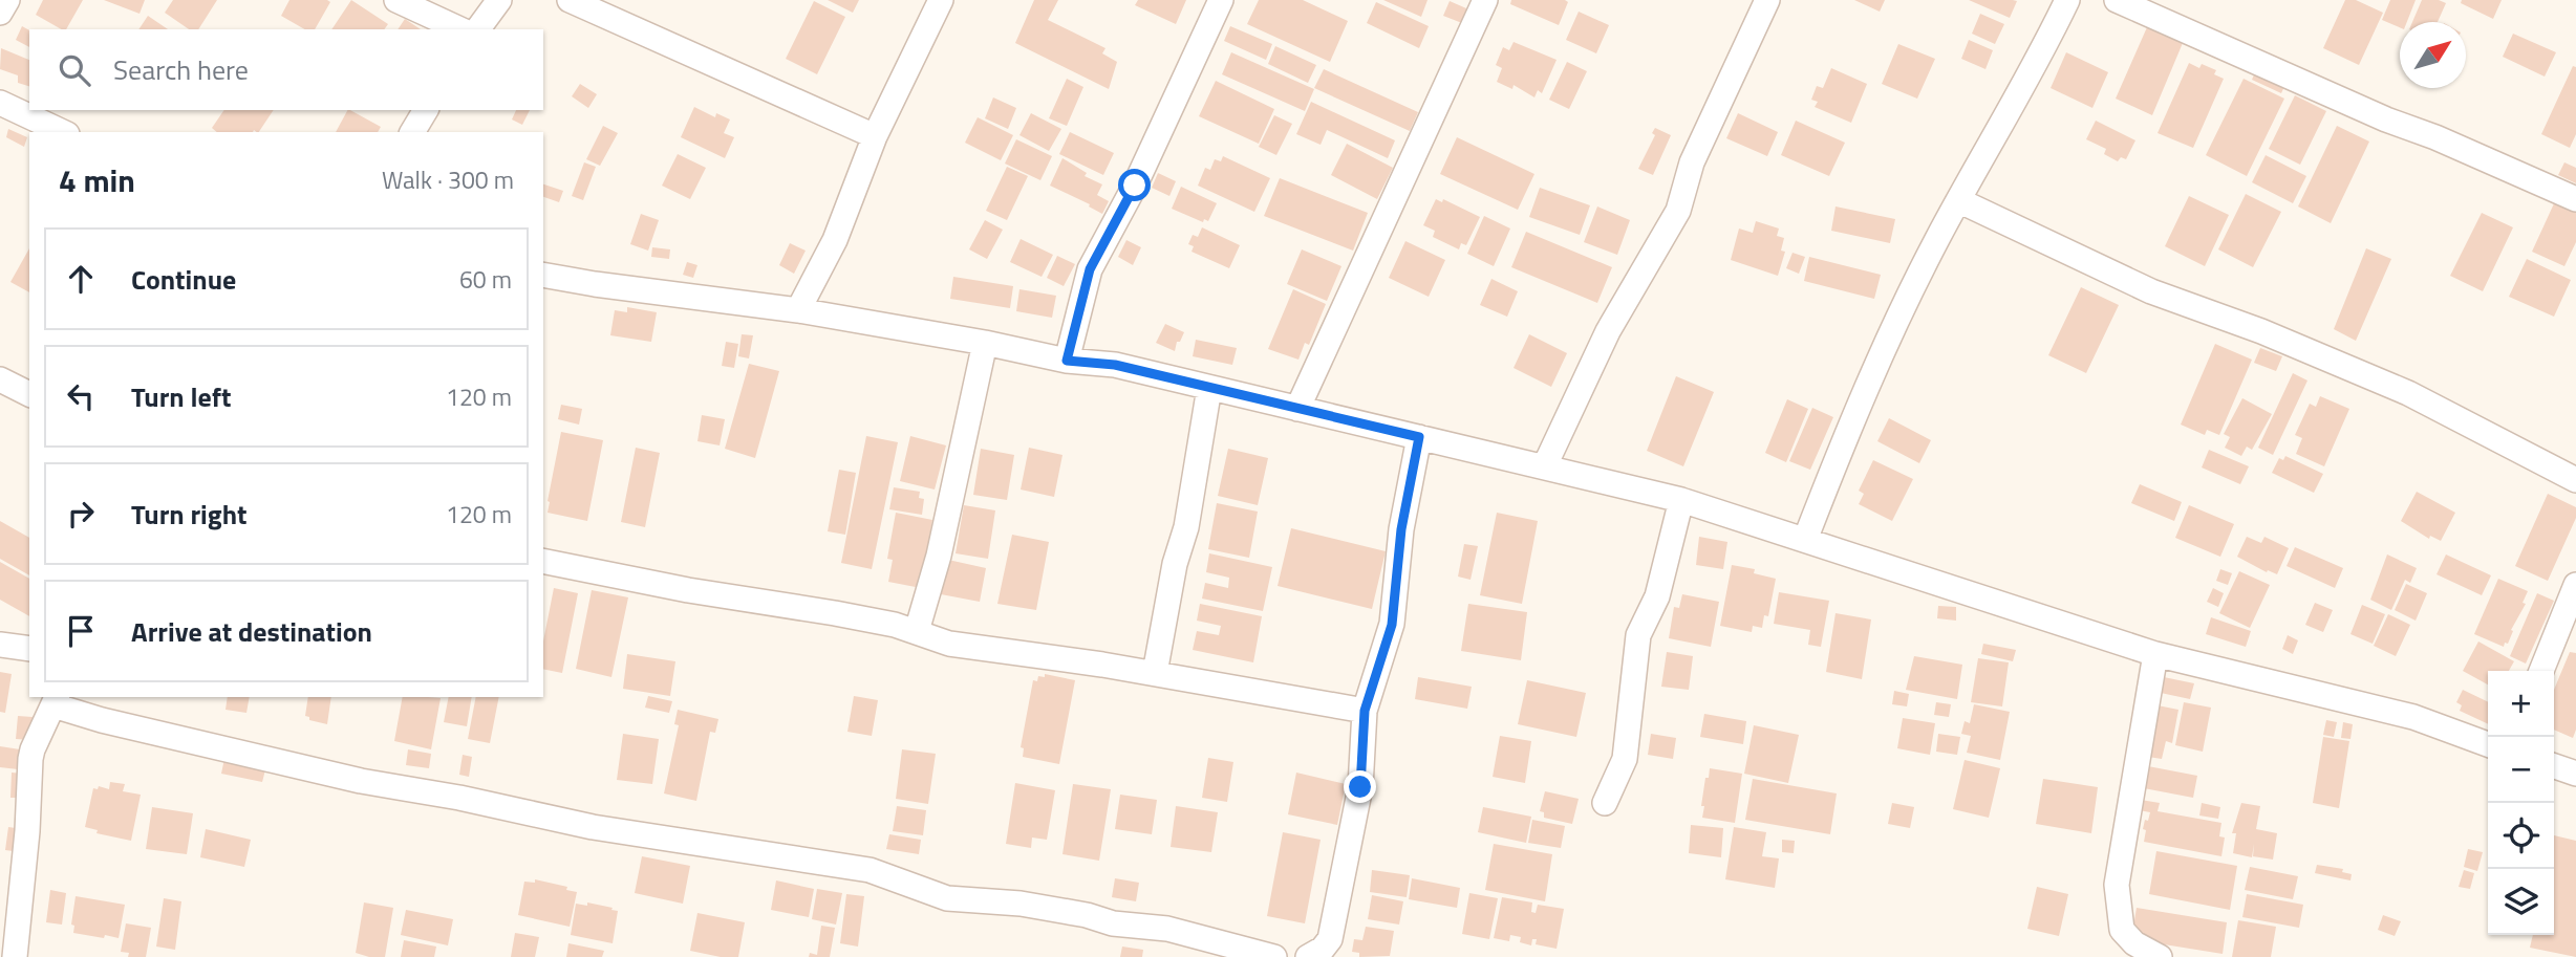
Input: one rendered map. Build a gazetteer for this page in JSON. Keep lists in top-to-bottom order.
{
  "north": "top right",
  "page": {
    "search": "Search here",
    "heading": ["4 min", "Walk · 300 m"],
    "list": [
      ["Continue", "60 m"],
      ["Turn left", "120 m"],
      ["Turn right", "120 m"],
      "Arrive at destination"
    ],
    "map_buttons": ["+", "−"]
  }
}
